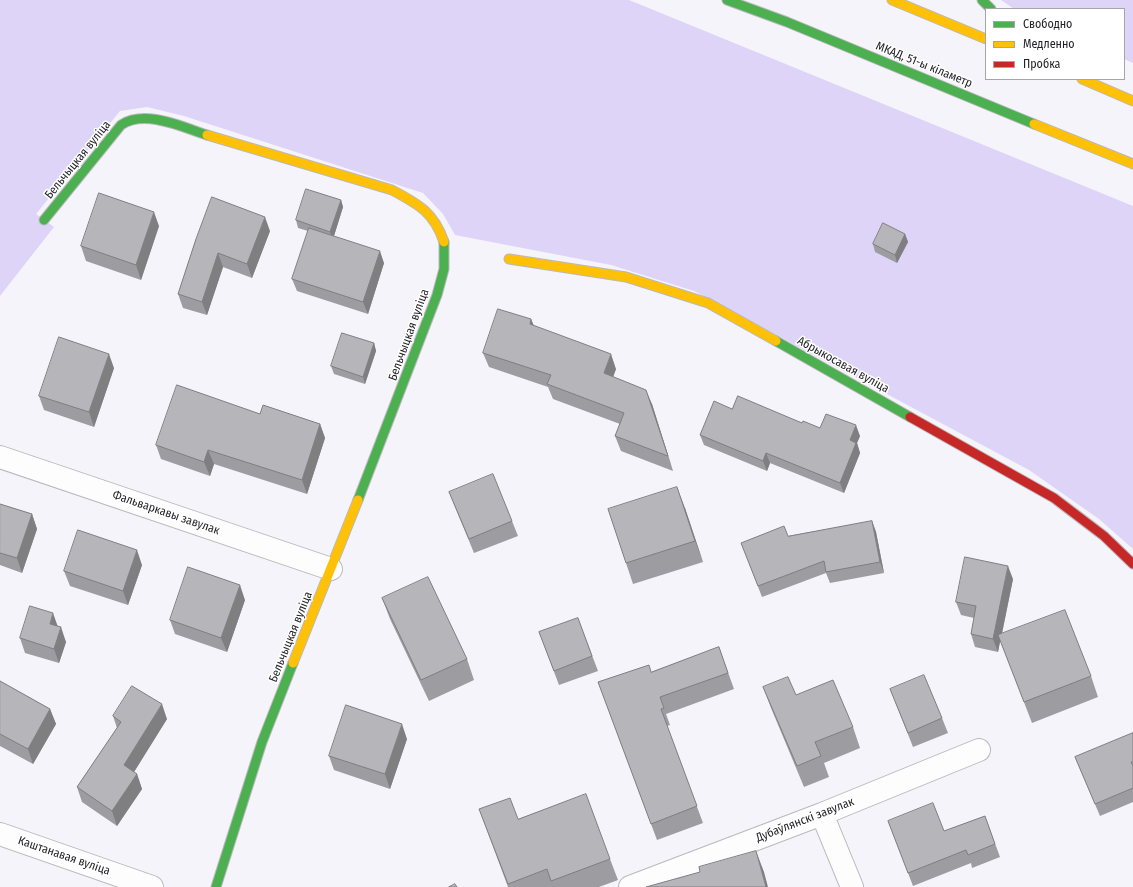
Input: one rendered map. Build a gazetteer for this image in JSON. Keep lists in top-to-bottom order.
{
  "streets": {
    "main road": ["МКАД, 51-ы кіламетр", "Бельчыцкая вуліца", "Абрыкосавая вуліца"],
    "street": ["Фальваркавы завулак", "Дубаўлянскі завулак", "Каштанавая вуліца"]
  },
  "crossings": [
    ["Бельчыцкая вуліца", "Фальваркавы завулак"]
  ],
  "legend": ["Свободно", "Медленно", "Пробка"]
}
